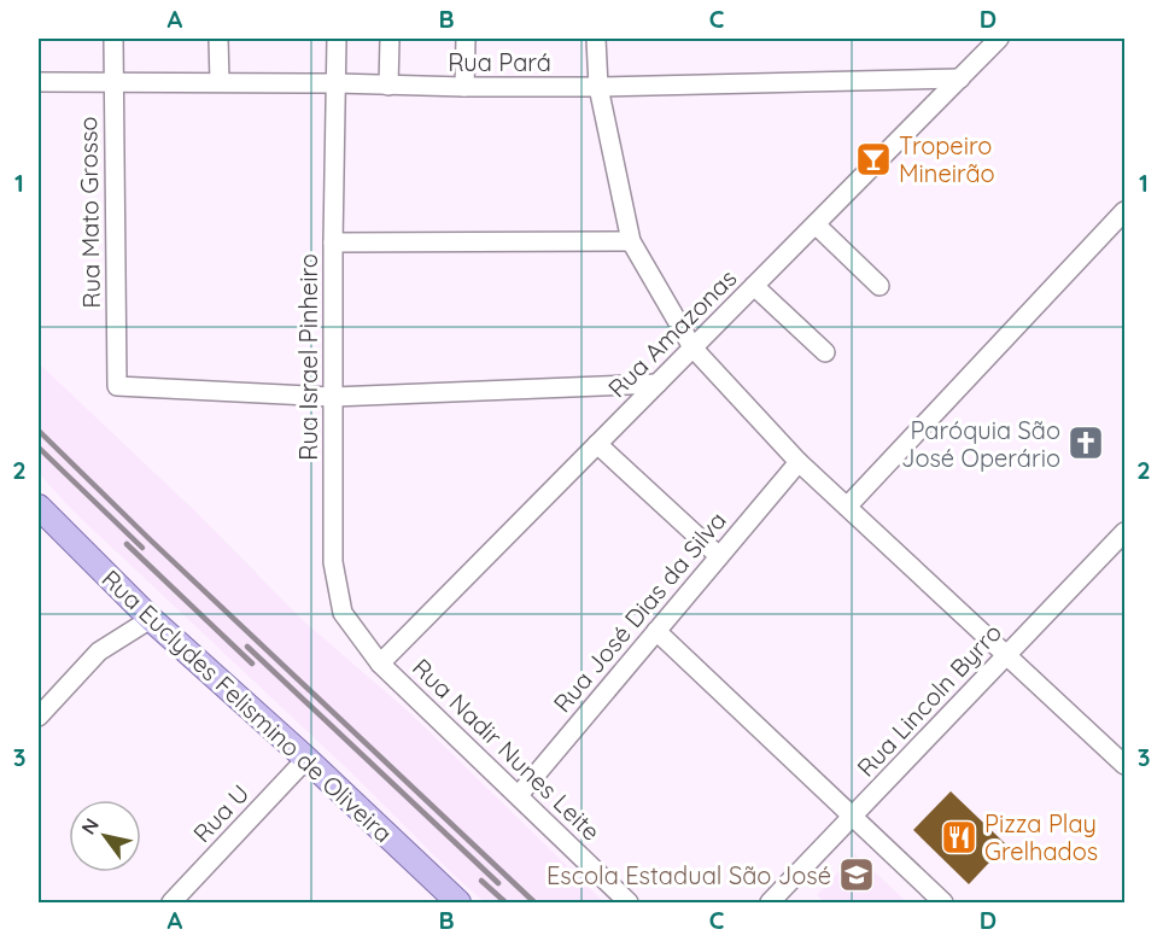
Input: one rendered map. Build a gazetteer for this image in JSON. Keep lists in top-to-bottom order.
{
  "streets": {
    "main road": ["Rua Euclydes Felismino de Oliveira"],
    "street": [
      "Rua Pará",
      "Rua Mato Grosso",
      "Rua Amazonas",
      "Rua Israel Pinheiro",
      "Rua José Dias da Silva",
      "Rua Lincoln Byrro",
      "Rua Nadir Nunes Leite",
      "Rua U"
    ]
  },
  "crossings": [
    ["Rua Pará", "Rua Mato Grosso"],
    ["Rua Pará", "Rua Amazonas"],
    ["Rua Pará", "Rua Israel Pinheiro"],
    ["Rua Mato Grosso", "Rua Israel Pinheiro"],
    ["Rua Amazonas", "Rua Israel Pinheiro"],
    ["Rua Amazonas", "Rua Nadir Nunes Leite"],
    ["Rua Israel Pinheiro", "Rua Nadir Nunes Leite"],
    ["Rua José Dias da Silva", "Rua Nadir Nunes Leite"],
    ["Rua Euclydes Felismino de Oliveira", "Rua U"]
  ],
  "places": {
    "bar": ["Tropeiro Mineirão"],
    "church": ["Paróquia São José Operário"],
    "restaurant": ["Pizza Play Grelhados"],
    "school or university": ["Escola Estadual São José"]
  },
  "north": "top left",
  "grid": {
    "columns": [
      "A",
      "B",
      "C",
      "D"
    ],
    "rows": ["1", "2", "3"]
  }
}
